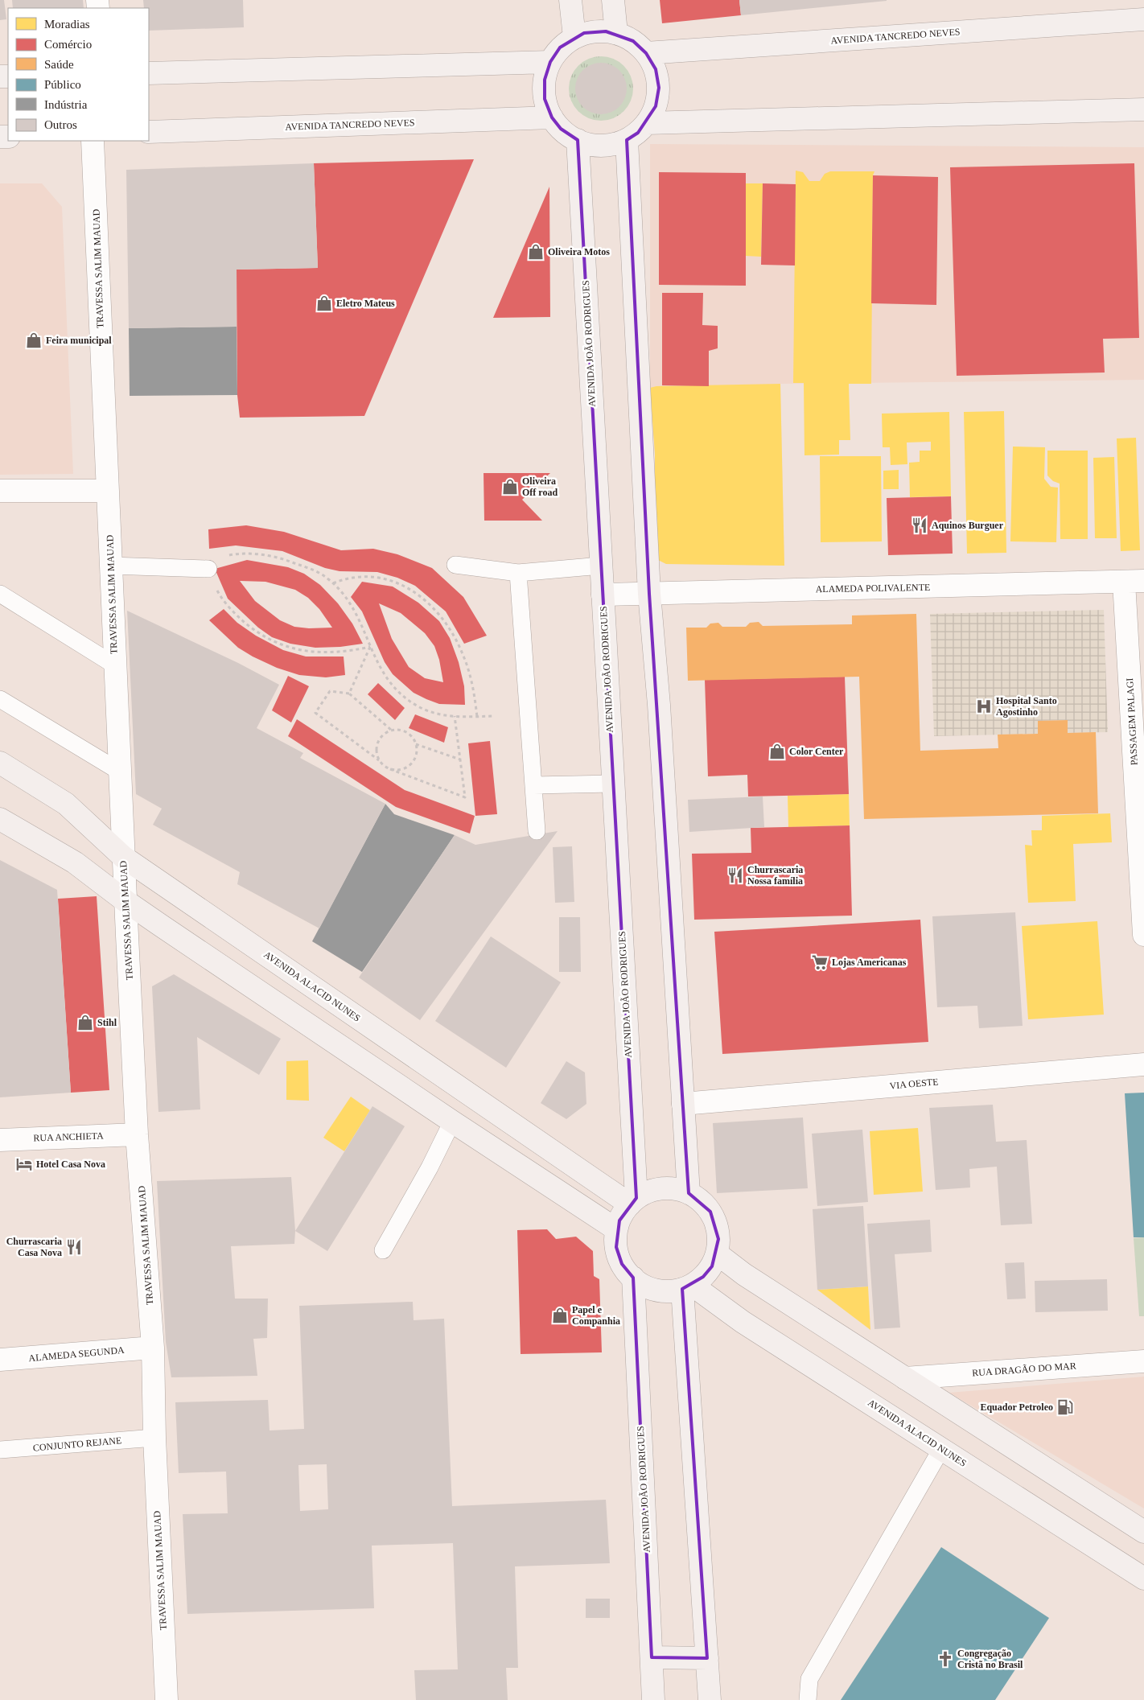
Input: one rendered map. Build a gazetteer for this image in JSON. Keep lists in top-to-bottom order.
{
  "streets": {
    "street": [
      "AVENIDA TANCREDO NEVES",
      "TRAVESSA SALIM MAUAD",
      "AVENIDA JOÃO RODRIGUES",
      "ALAMEDA POLIVALENTE",
      "PASSAGEM PALAGI",
      "AVENIDA ALACID NUNES",
      "VIA OESTE",
      "RUA ANCHIETA",
      "ALAMEDA SEGUNDA",
      "RUA DRAGÃO DO MAR"
    ],
    "lane": ["CONJUNTO REJANE"]
  },
  "crossings": [
    ["AVENIDA TANCREDO NEVES", "AVENIDA JOÃO RODRIGUES"],
    ["TRAVESSA SALIM MAUAD", "AVENIDA ALACID NUNES"],
    ["TRAVESSA SALIM MAUAD", "RUA ANCHIETA"],
    ["TRAVESSA SALIM MAUAD", "ALAMEDA SEGUNDA"],
    ["TRAVESSA SALIM MAUAD", "CONJUNTO REJANE"],
    ["AVENIDA JOÃO RODRIGUES", "ALAMEDA POLIVALENTE"],
    ["AVENIDA JOÃO RODRIGUES", "AVENIDA ALACID NUNES"],
    ["ALAMEDA POLIVALENTE", "PASSAGEM PALAGI"]
  ],
  "places": {
    "shop": [
      "Oliveira Motos",
      "Eletro Mateus",
      "Feira municipal",
      "Oliveira Off road",
      "Color Center",
      "Stihl",
      "Papel e Companhia"
    ],
    "restaurant": ["Aquinos Burguer", "Churrascaria Nossa família", "Churrascaria Casa Nova"],
    "hospital": ["Hospital Santo Agostinho"],
    "supermarket": ["Lojas Americanas"],
    "hotel": ["Hotel Casa Nova"],
    "fuel station": ["Equador Petroleo"],
    "church": ["Congregação Cristã no Brasil"]
  },
  "legend": [
    "Moradias",
    "Comércio",
    "Saúde",
    "Público",
    "Indústria",
    "Outros"
  ]
}
